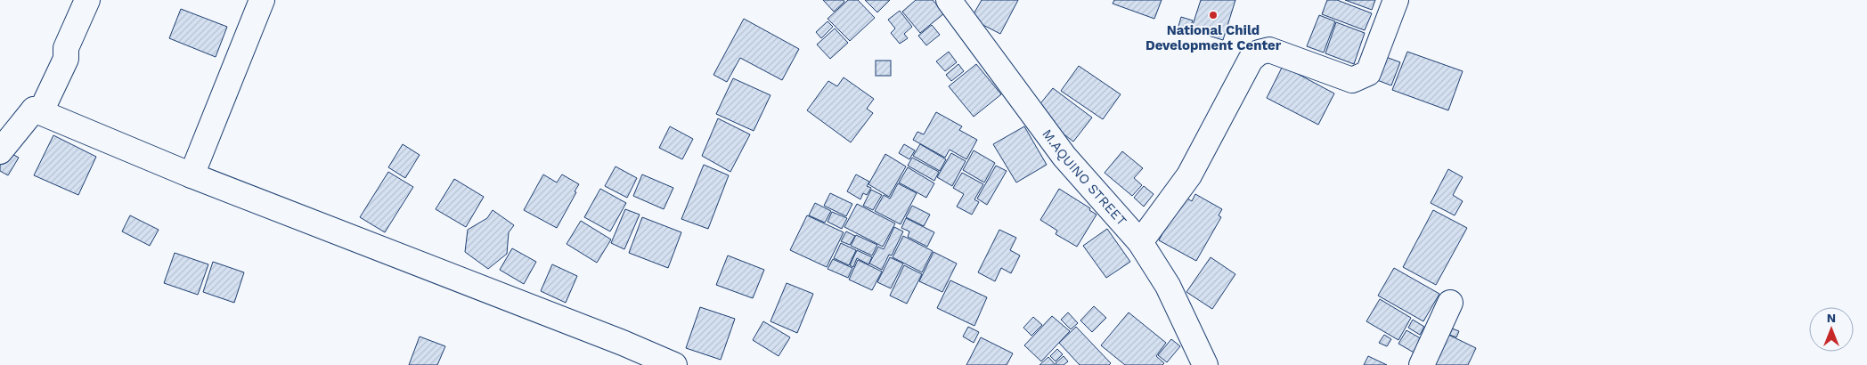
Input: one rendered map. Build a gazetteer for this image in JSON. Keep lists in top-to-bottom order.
{
  "streets": {
    "street": ["M.AQUINO STREET"]
  },
  "places": ["National Child Development Center"],
  "north": "top"
}
